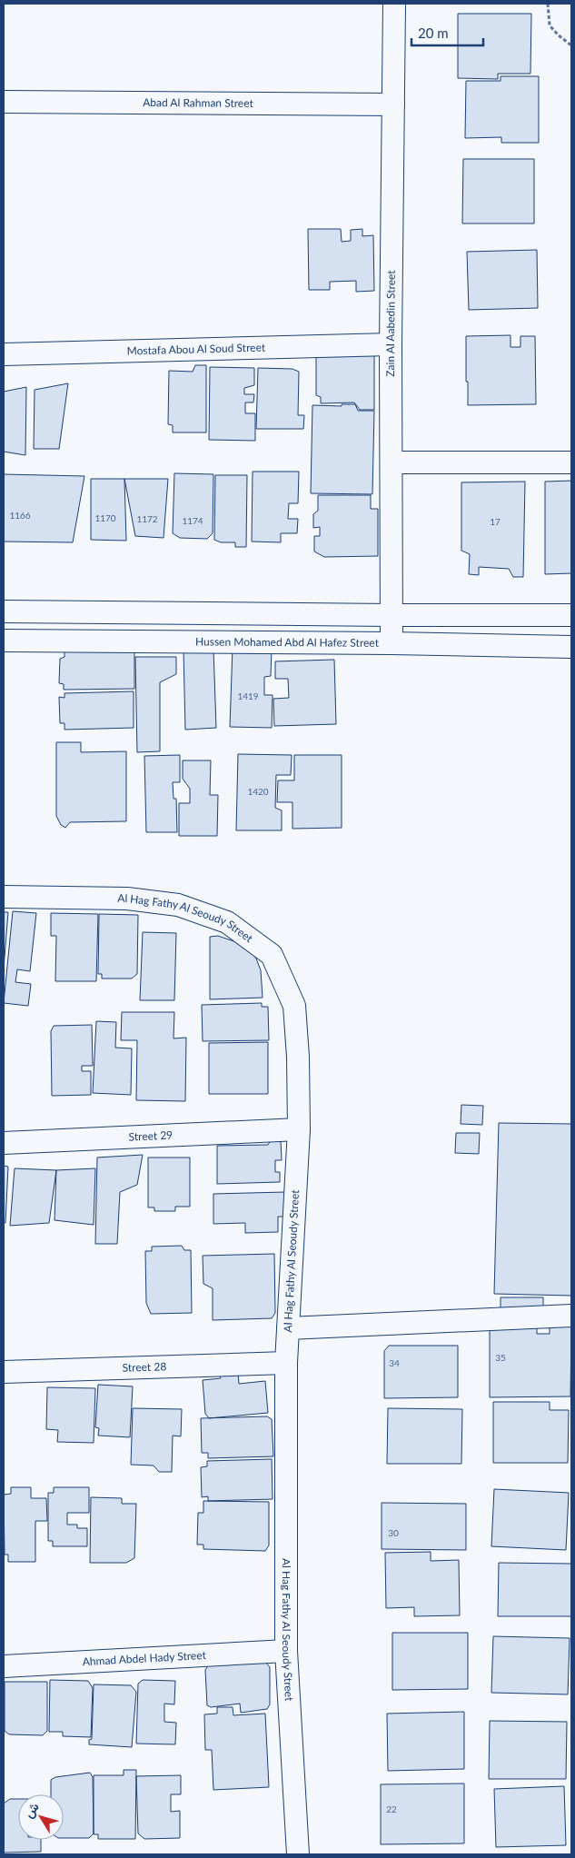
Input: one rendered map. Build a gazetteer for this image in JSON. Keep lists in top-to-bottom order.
{
  "streets": {
    "street": [
      "Abad Al Rahman Street",
      "Zain Al Aabedin Street",
      "Mostafa Abou Al Soud Street",
      "Hussen Mohamed Abd Al Hafez Street",
      "Al Hag Fathy Al Seoudy Street",
      "Street 29",
      "Street 28",
      "Ahmad Abdel Hady Street"
    ]
  },
  "crossings": [
    ["Abad Al Rahman Street", "Zain Al Aabedin Street"],
    ["Zain Al Aabedin Street", "Mostafa Abou Al Soud Street"],
    ["Zain Al Aabedin Street", "Hussen Mohamed Abd Al Hafez Street"],
    ["Al Hag Fathy Al Seoudy Street", "Street 29"],
    ["Al Hag Fathy Al Seoudy Street", "Street 28"],
    ["Al Hag Fathy Al Seoudy Street", "Ahmad Abdel Hady Street"]
  ],
  "house_numbers": [
    "1166",
    "1170",
    "1172",
    "1174",
    "17",
    "1419",
    "1420",
    "35",
    "34",
    "30",
    "22"
  ],
  "scale_bar": "20 m",
  "north": "top left"
}
